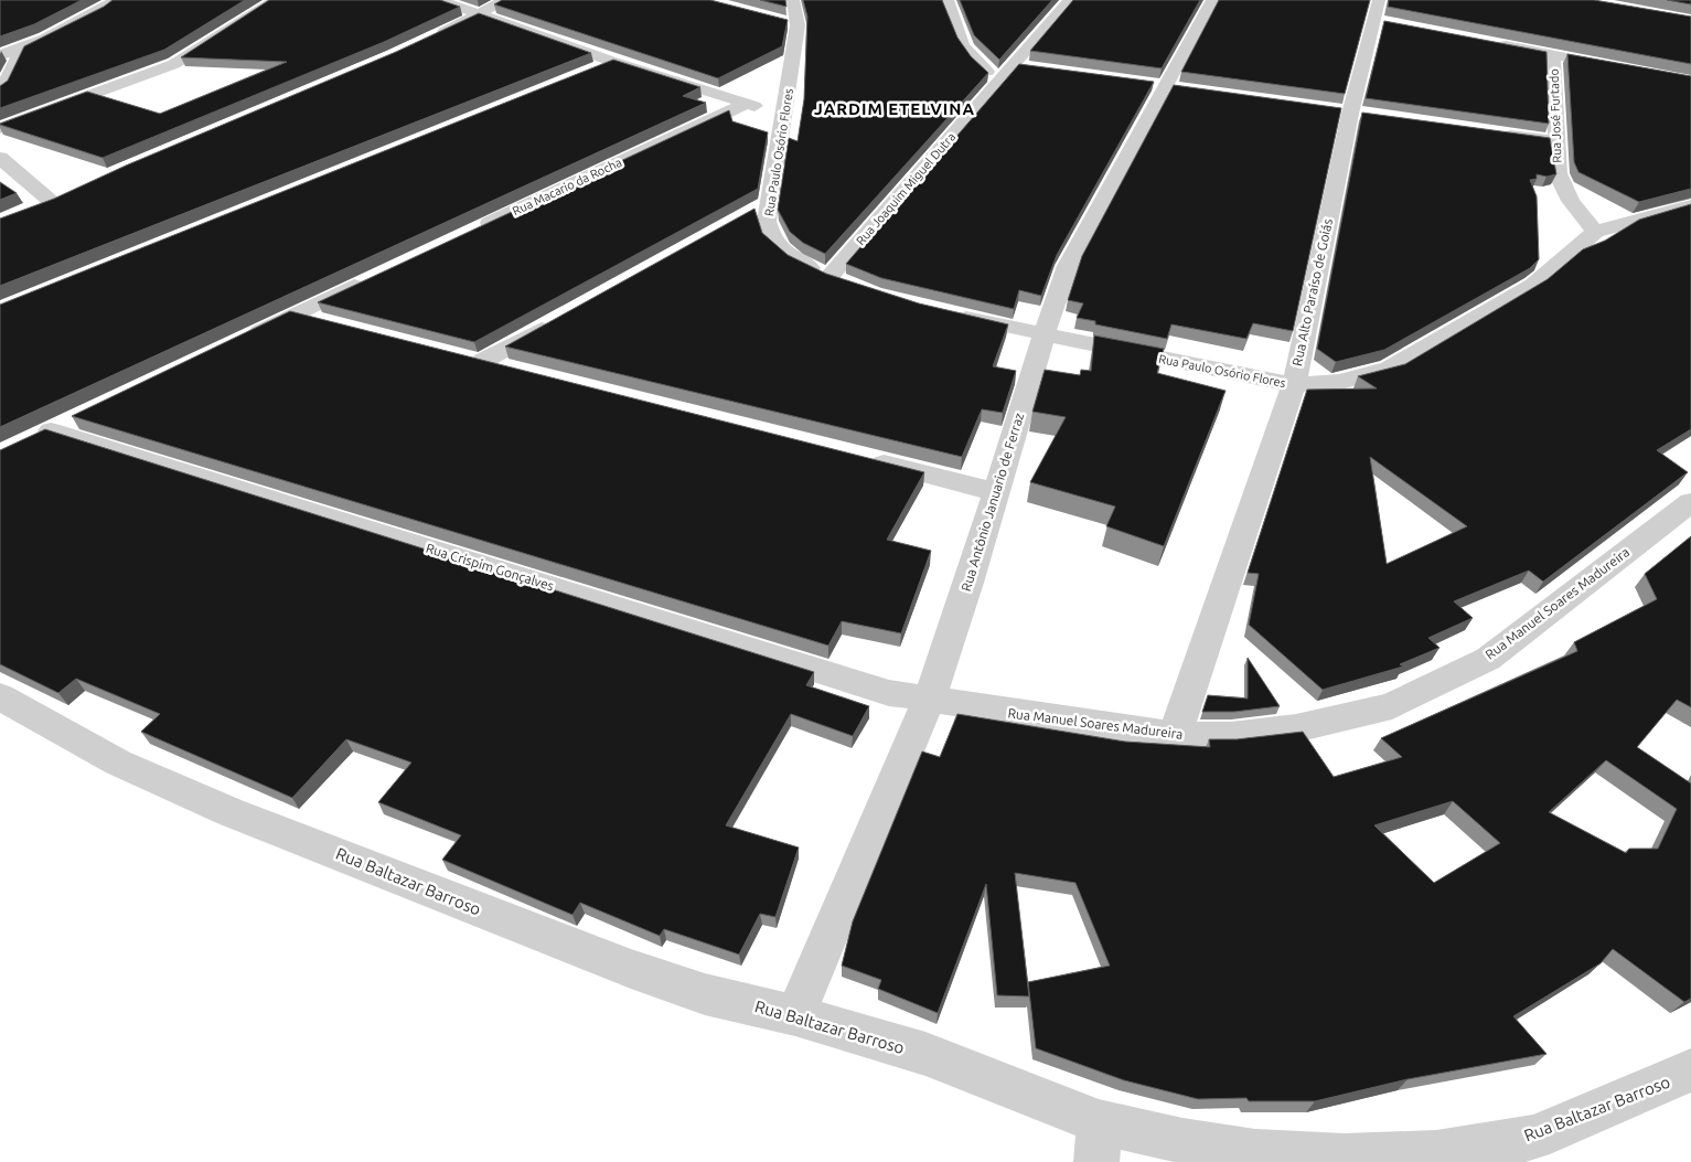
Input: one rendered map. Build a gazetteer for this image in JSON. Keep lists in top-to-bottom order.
{
  "streets": {
    "street": [
      "Rua José Furtado",
      "Rua Paulo Osório Flores",
      "Rua Macario da Rocha",
      "Rua Joaquim Miguel Dutra",
      "Rua Alto Paraíso de Goiás",
      "Rua Antônio Januario de Ferraz",
      "Rua Crispim Gonçalves",
      "Rua Manuel Soares Madureira",
      "Rua Baltazar Barroso"
    ]
  },
  "crossings": [
    ["Rua José Furtado", "Rua Paulo Osório Flores"],
    ["Rua Paulo Osório Flores", "Rua Joaquim Miguel Dutra"],
    ["Rua Paulo Osório Flores", "Rua Alto Paraíso de Goiás"],
    ["Rua Paulo Osório Flores", "Rua Antônio Januario de Ferraz"],
    ["Rua Alto Paraíso de Goiás", "Rua Manuel Soares Madureira"],
    ["Rua Antônio Januario de Ferraz", "Rua Crispim Gonçalves"],
    ["Rua Antônio Januario de Ferraz", "Rua Manuel Soares Madureira"],
    ["Rua Antônio Januario de Ferraz", "Rua Baltazar Barroso"],
    ["Rua Crispim Gonçalves", "Rua Manuel Soares Madureira"]
  ],
  "districts": ["JARDIM ETELVINA"]
}
